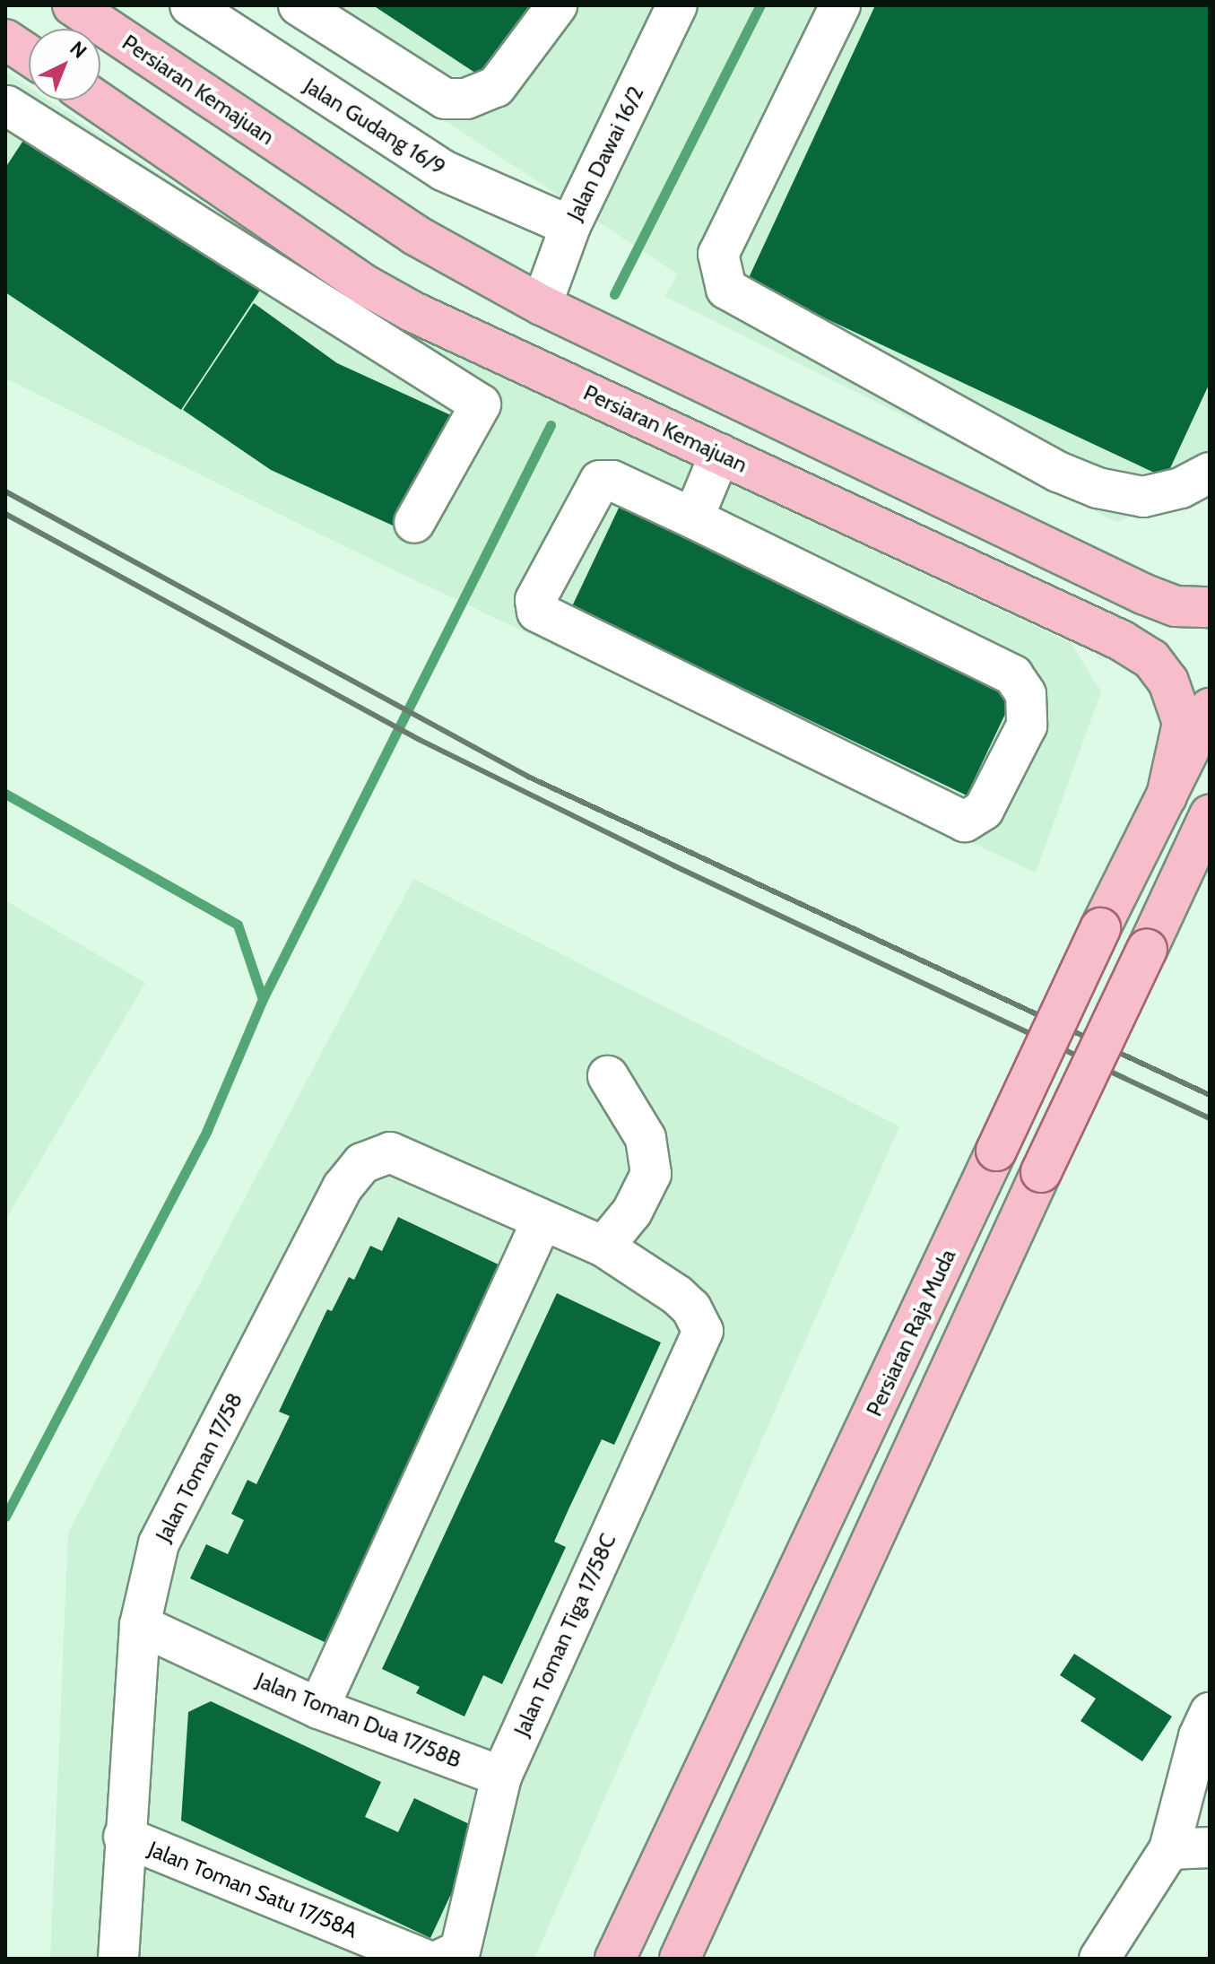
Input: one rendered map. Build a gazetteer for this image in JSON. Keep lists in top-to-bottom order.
{
  "streets": {
    "main road": ["Persiaran Kemajuan", "Persiaran Raja Muda"],
    "street": [
      "Jalan Gudang 16/9",
      "Jalan Dawai 16/2",
      "Jalan Toman 17/58",
      "Jalan Toman Tiga 17/58C",
      "Jalan Toman Dua 17/58B",
      "Jalan Toman Satu 17/58A"
    ]
  },
  "crossings": [
    ["Persiaran Kemajuan", "Jalan Dawai 16/2"],
    ["Persiaran Kemajuan", "Persiaran Raja Muda"],
    ["Jalan Gudang 16/9", "Jalan Dawai 16/2"],
    ["Jalan Toman 17/58", "Jalan Toman Dua 17/58B"],
    ["Jalan Toman 17/58", "Jalan Toman Satu 17/58A"],
    ["Jalan Toman Tiga 17/58C", "Jalan Toman Dua 17/58B"],
    ["Jalan Toman Tiga 17/58C", "Jalan Toman Satu 17/58A"]
  ],
  "north": "top right"
}
